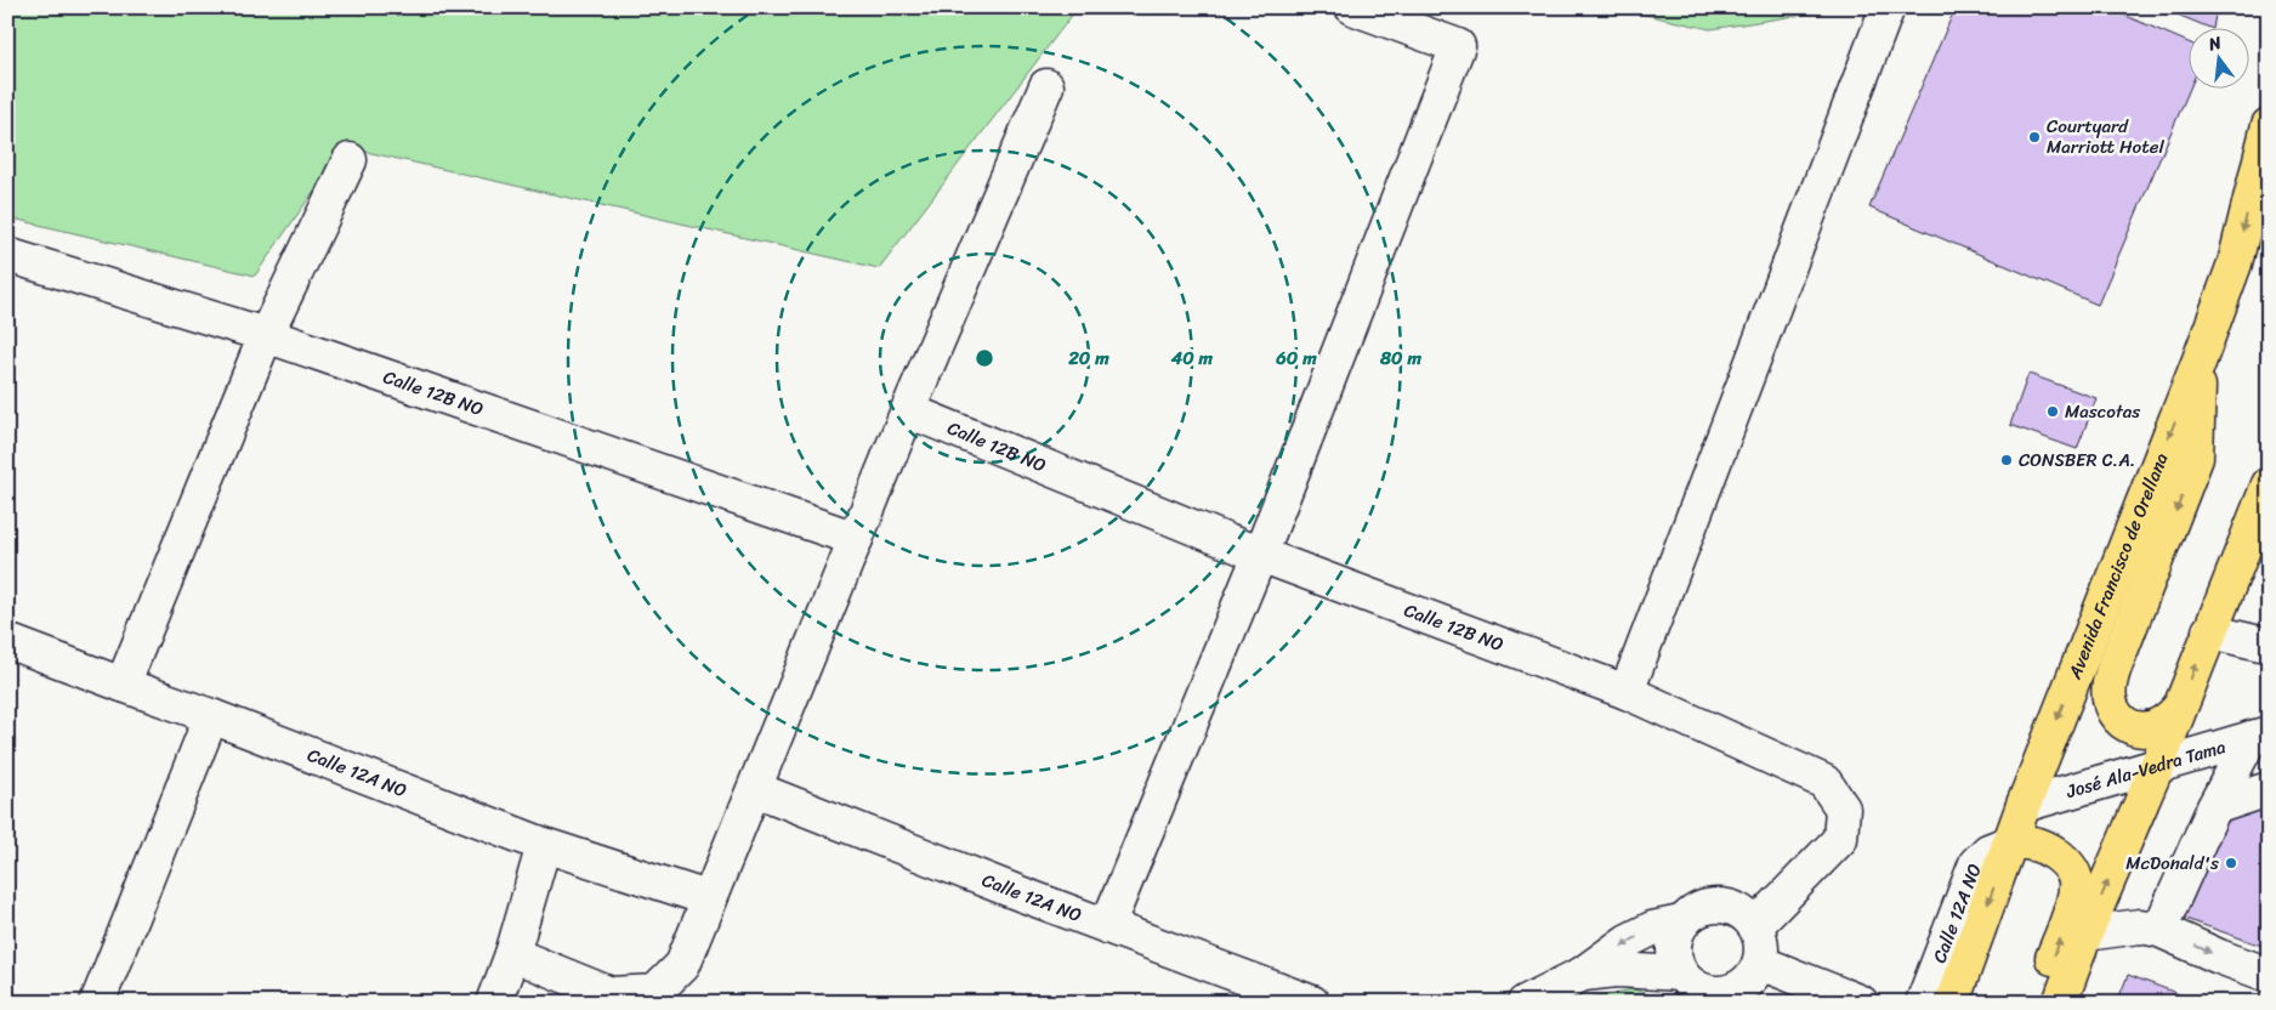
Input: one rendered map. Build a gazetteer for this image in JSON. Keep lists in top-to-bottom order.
{
  "streets": {
    "main road": ["Avenida Francisco de Orellana"],
    "street": ["Calle 12B NO", "José Ala-Vedra Tama", "Calle 12A NO"]
  },
  "crossings": [
    ["Avenida Francisco de Orellana", "José Ala-Vedra Tama"],
    ["Avenida Francisco de Orellana", "Calle 12A NO"]
  ],
  "places": [
    "Courtyard Marriott Hotel",
    "Mascotas",
    "CONSBER C.A.",
    "McDonald's"
  ],
  "north": "top",
  "rings": [
    "20 m",
    "40 m",
    "60 m",
    "80 m"
  ]
}
